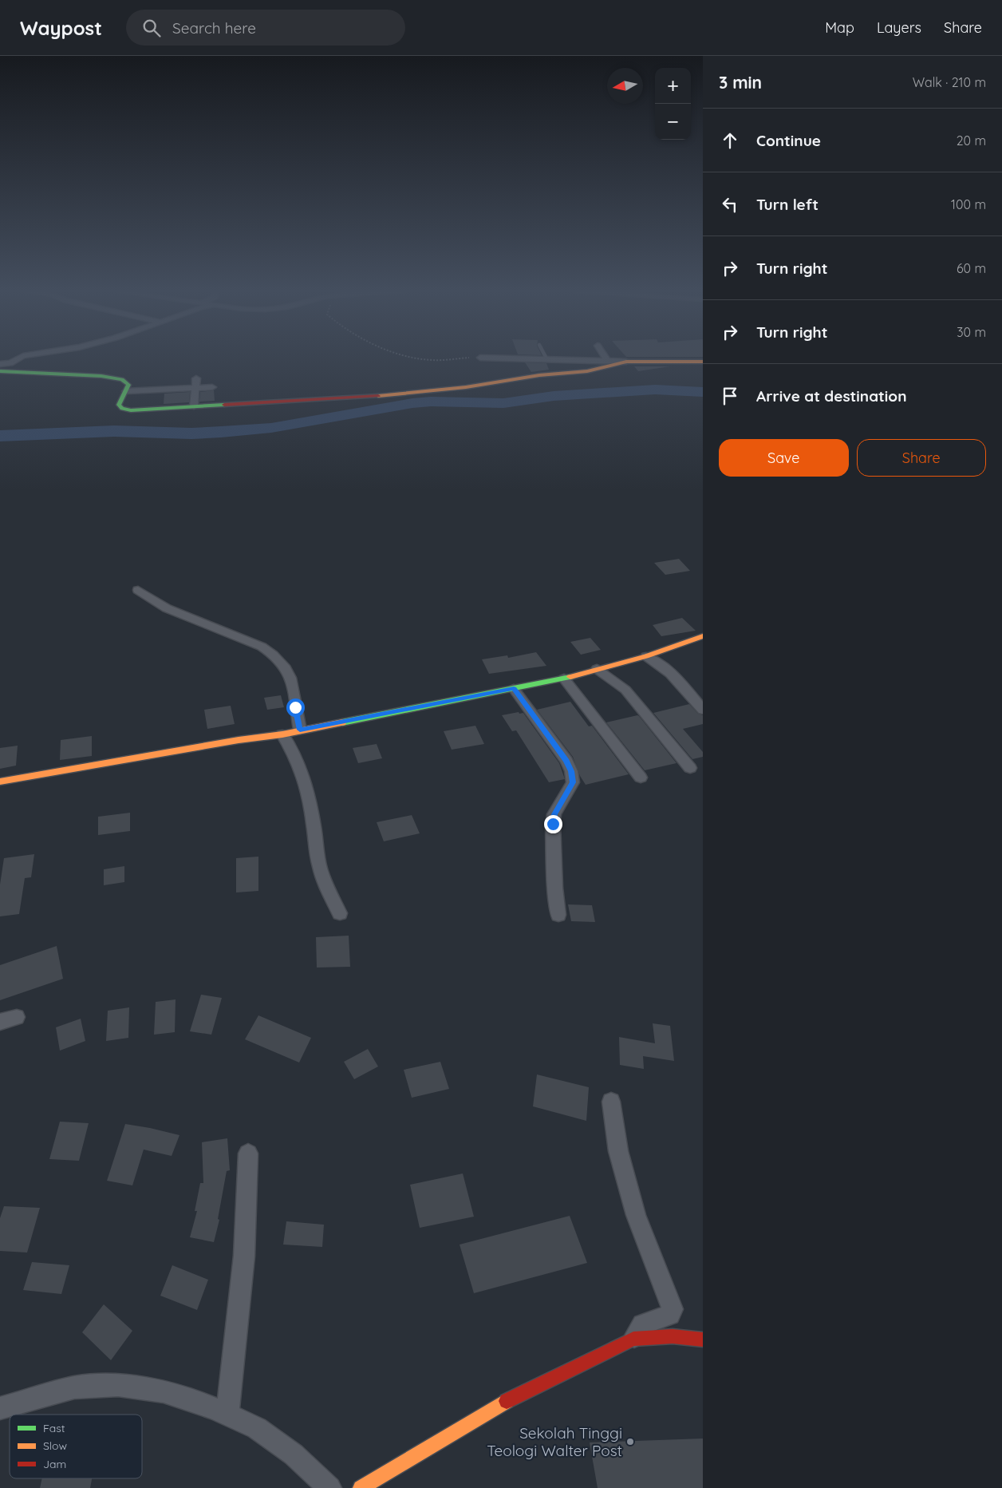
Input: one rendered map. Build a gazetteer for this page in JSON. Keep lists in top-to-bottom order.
{
  "places": ["Sekolah Tinggi Teologi Walter Post"],
  "legend": ["Fast", "Slow", "Jam"],
  "north": "left",
  "page": {
    "header": "Waypost",
    "search": "Search here",
    "nav": ["Map", "Layers", "Share"],
    "heading": ["3 min", "Walk · 210 m"],
    "map_buttons": ["+", "−"],
    "list": [
      ["Continue", "20 m"],
      ["Turn left", "100 m"],
      ["Turn right", "60 m"],
      ["Turn right", "30 m"],
      "Arrive at destination"
    ],
    "buttons": ["Save", "Share"]
  }
}
